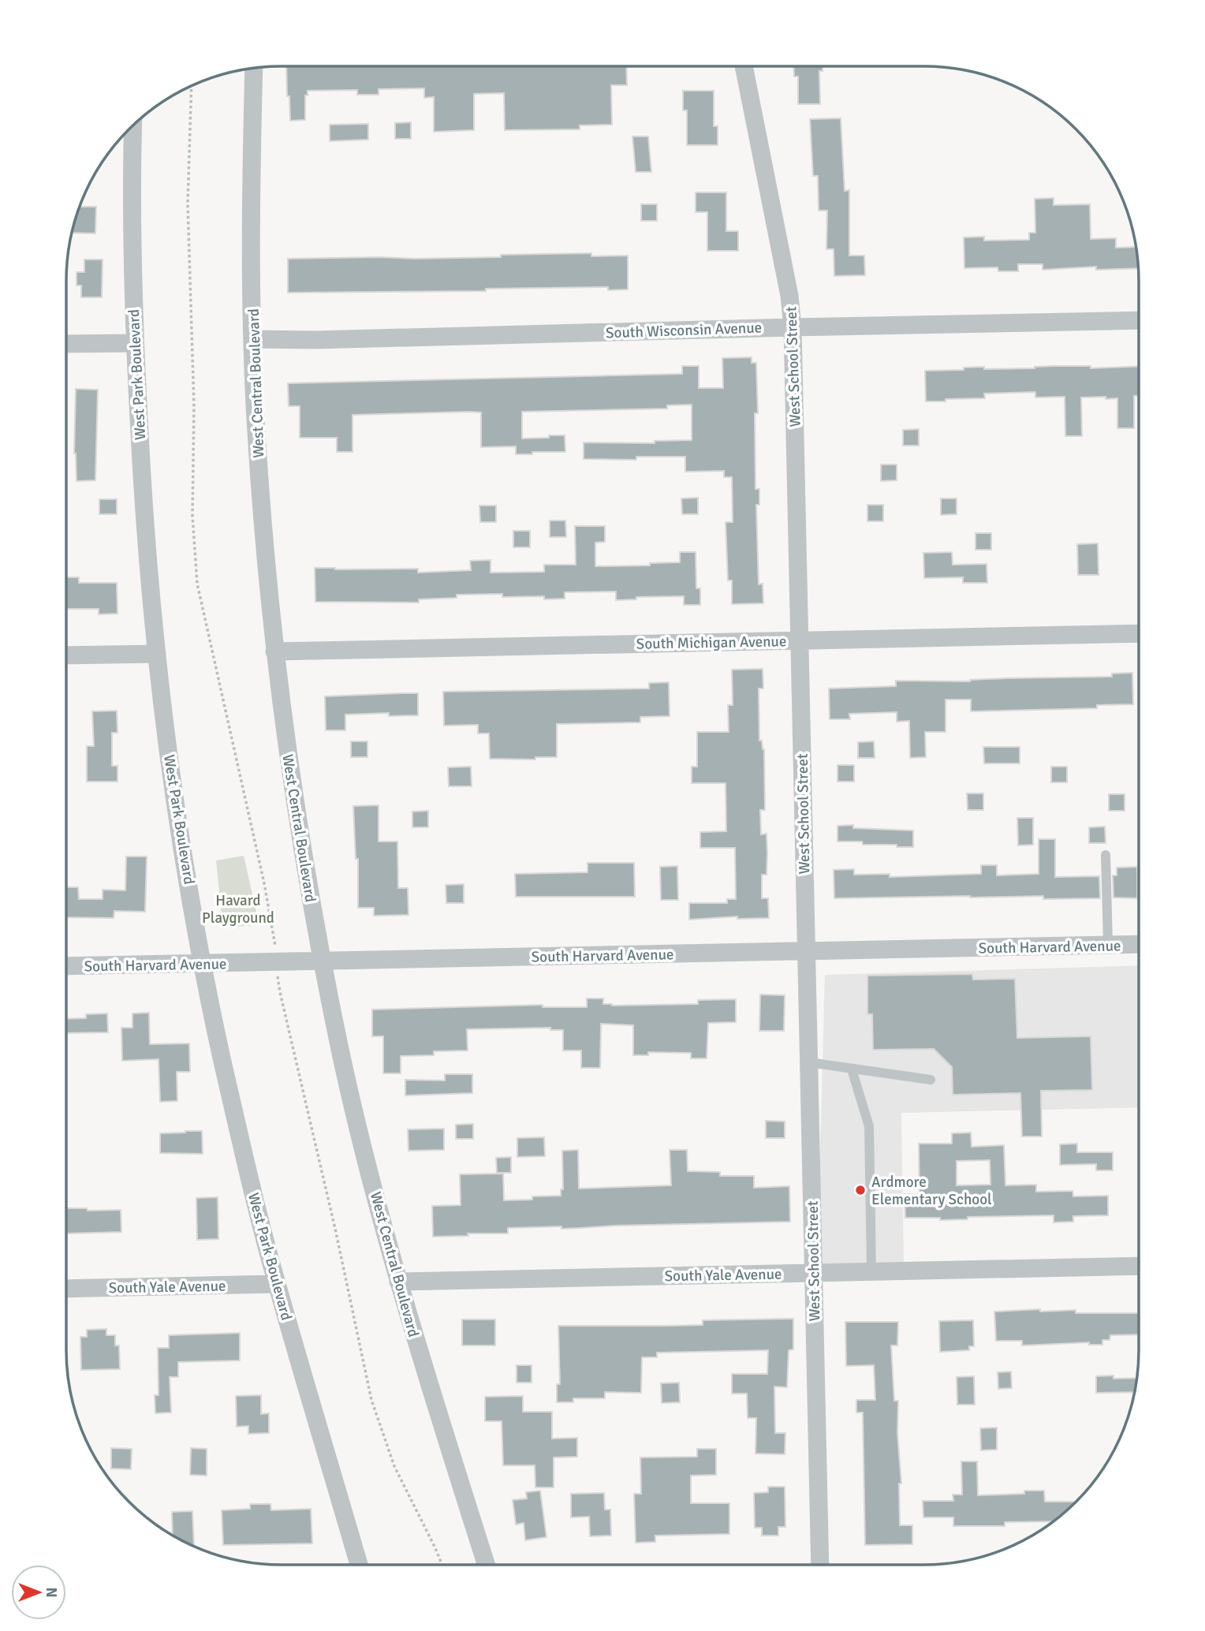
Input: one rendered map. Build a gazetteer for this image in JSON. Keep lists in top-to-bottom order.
{
  "streets": {
    "street": [
      "South Wisconsin Avenue",
      "West School Street",
      "West Park Boulevard",
      "West Central Boulevard",
      "South Michigan Avenue",
      "South Harvard Avenue",
      "South Yale Avenue"
    ]
  },
  "crossings": [
    ["South Wisconsin Avenue", "West School Street"],
    ["South Wisconsin Avenue", "West Central Boulevard"],
    ["West School Street", "South Michigan Avenue"],
    ["West School Street", "South Harvard Avenue"],
    ["West School Street", "South Yale Avenue"],
    ["West Park Boulevard", "South Harvard Avenue"],
    ["West Park Boulevard", "South Yale Avenue"],
    ["West Central Boulevard", "South Michigan Avenue"],
    ["West Central Boulevard", "South Harvard Avenue"],
    ["West Central Boulevard", "South Yale Avenue"]
  ],
  "parks": ["Havard Playground"],
  "places": ["Ardmore Elementary School"],
  "north": "right"
}
